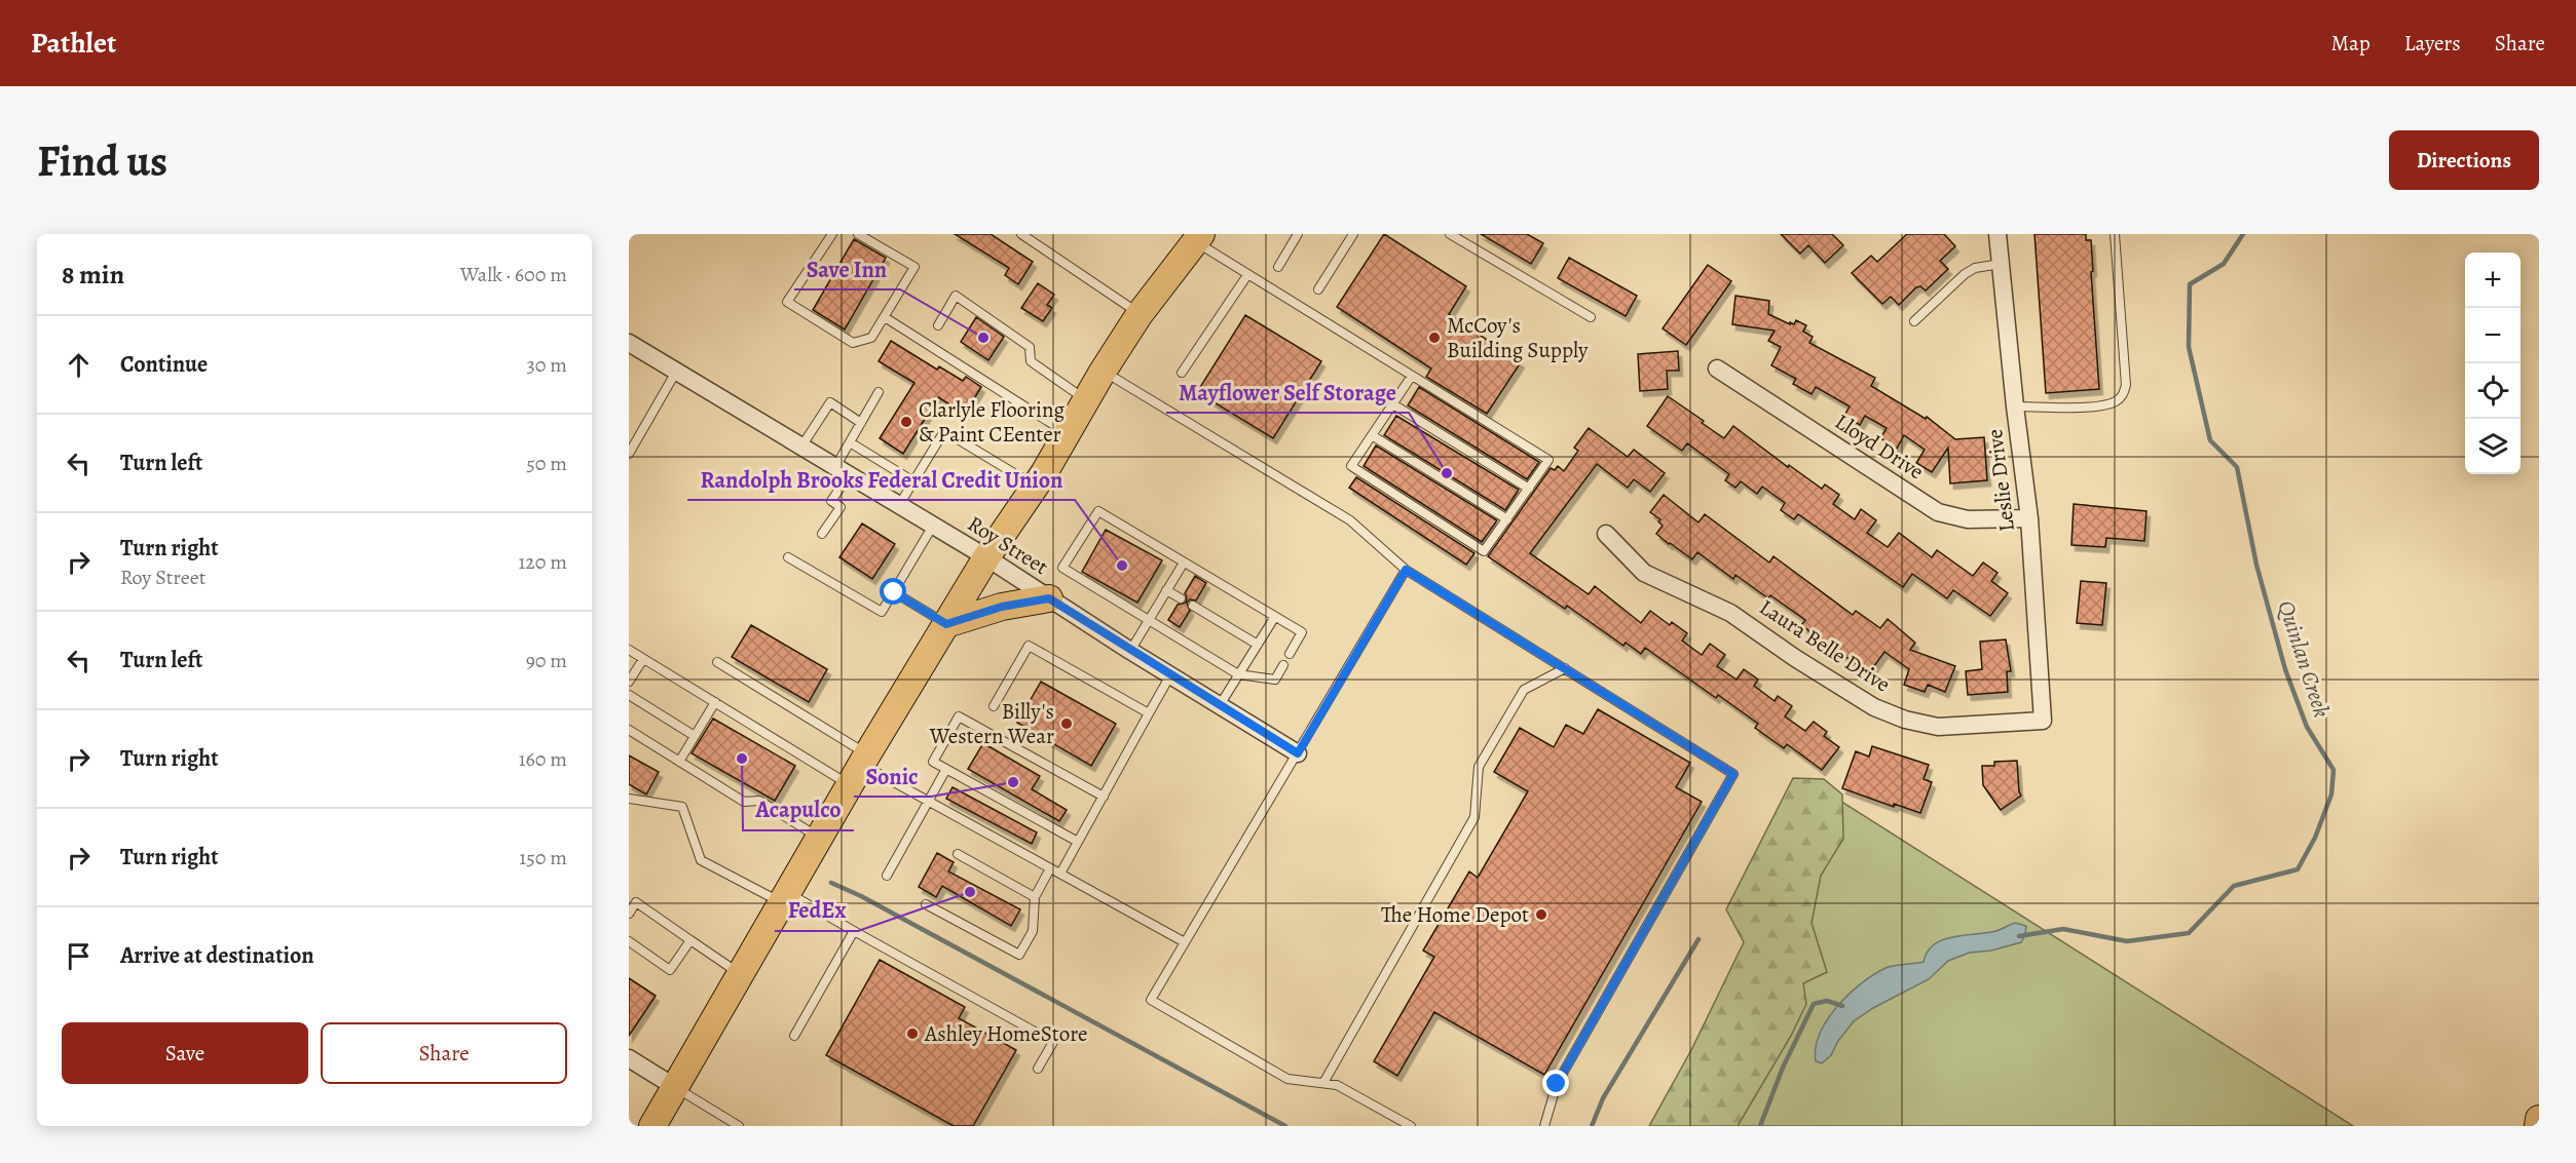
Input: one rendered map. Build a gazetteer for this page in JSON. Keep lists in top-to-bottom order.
{
  "streets": {
    "street": [
      "Lloyd Drive",
      "Leslie Drive",
      "Roy Street",
      "Laura Belle Drive"
    ]
  },
  "crossings": [
    ["Lloyd Drive", "Leslie Drive"],
    ["Leslie Drive", "Laura Belle Drive"]
  ],
  "water": ["Quinlan Creek"],
  "places": [
    "Save Inn",
    "McCoy's Building Supply",
    "Clarlyle Flooring & Paint CEenter",
    "Mayflower Self Storage",
    "Randolph Brooks Federal Credit Union",
    "Billy's Western Wear",
    "Acapulco",
    "Sonic",
    "FedEx",
    "The Home Depot",
    "Ashley HomeStore"
  ],
  "page": {
    "header": "Pathlet",
    "nav": ["Map", "Layers", "Share"],
    "buttons": [
      "Directions",
      ["Save", "Share"]
    ],
    "title": "Find us",
    "heading": ["8 min", "Walk · 600 m"],
    "map_buttons": ["+", "−"],
    "list": [
      ["Continue", "30 m"],
      ["Turn left", "50 m"],
      ["Turn right", "Roy Street", "120 m"],
      ["Turn left", "90 m"],
      ["Turn right", "160 m"],
      ["Turn right", "150 m"],
      "Arrive at destination"
    ]
  }
}
